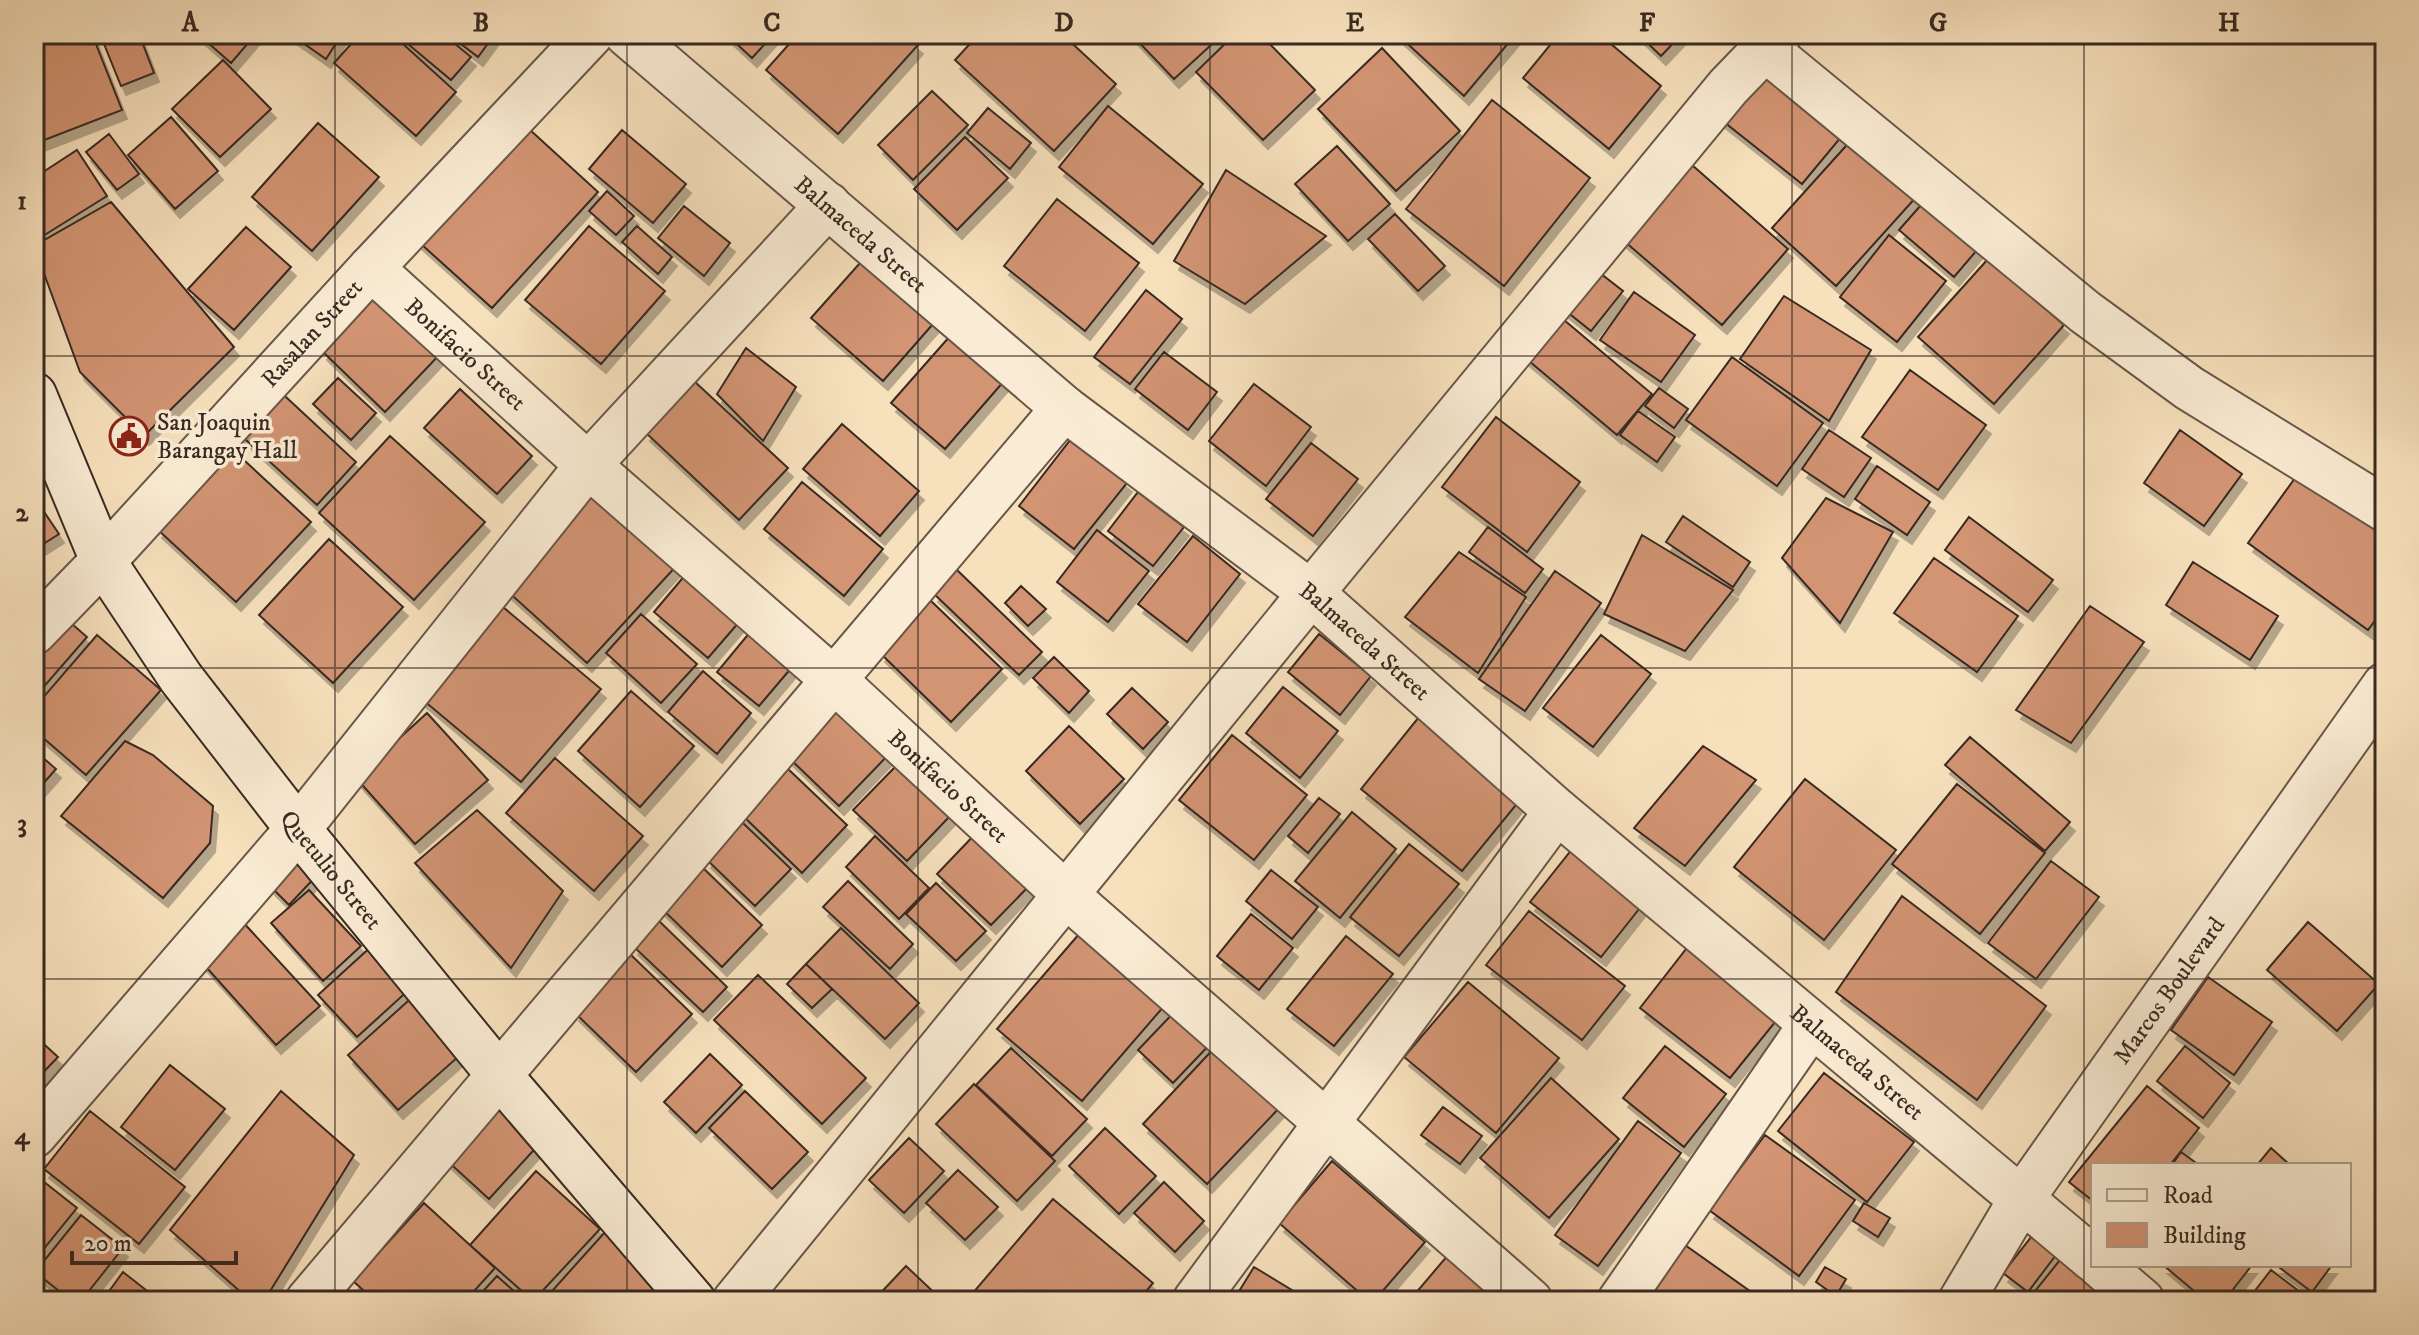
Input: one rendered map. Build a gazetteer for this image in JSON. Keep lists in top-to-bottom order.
{
  "streets": {
    "street": [
      "Balmaceda Street",
      "Rasalan Street",
      "Bonifacio Street",
      "Quetulio Street",
      "Marcos Boulevard"
    ]
  },
  "crossings": [
    ["Balmaceda Street", "Marcos Boulevard"],
    ["Rasalan Street", "Bonifacio Street"],
    ["Rasalan Street", "Quetulio Street"]
  ],
  "places": {
    "public building": ["San Joaquin Barangay Hall"]
  },
  "legend": ["Road", "Building"],
  "scale_bar": "20 m",
  "grid": {
    "columns": [
      "A",
      "B",
      "C",
      "D",
      "E",
      "F",
      "G",
      "H"
    ],
    "rows": [
      "1",
      "2",
      "3",
      "4"
    ]
  }
}
